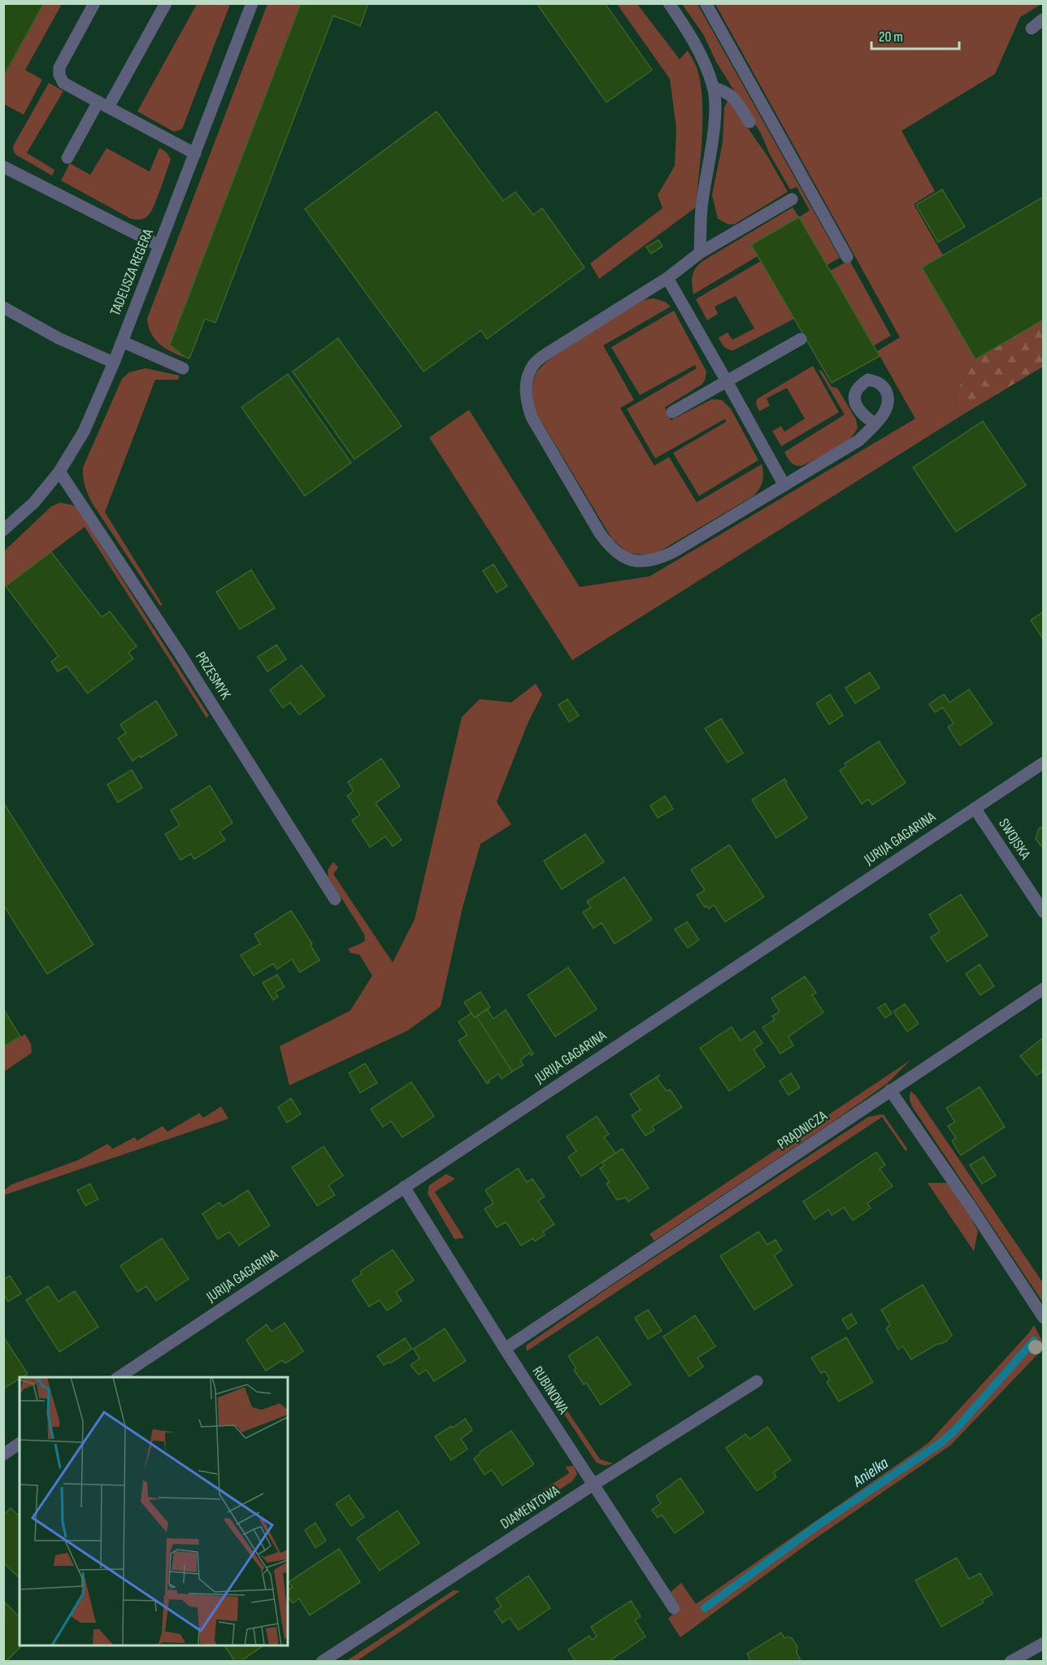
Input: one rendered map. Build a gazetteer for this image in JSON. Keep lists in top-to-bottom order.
{
  "streets": {
    "street": [
      "TADEUSZA REGERA",
      "PRZESMYK",
      "JURIJA GAGARINA",
      "SWOJSKA",
      "PRĄDNICZA",
      "RUBINOWA",
      "DIAMENTOWA"
    ]
  },
  "crossings": [
    ["TADEUSZA REGERA", "PRZESMYK"],
    ["JURIJA GAGARINA", "SWOJSKA"],
    ["JURIJA GAGARINA", "RUBINOWA"],
    ["PRĄDNICZA", "RUBINOWA"],
    ["RUBINOWA", "DIAMENTOWA"]
  ],
  "water": ["Anielka"],
  "scale_bar": "20 m"
}
